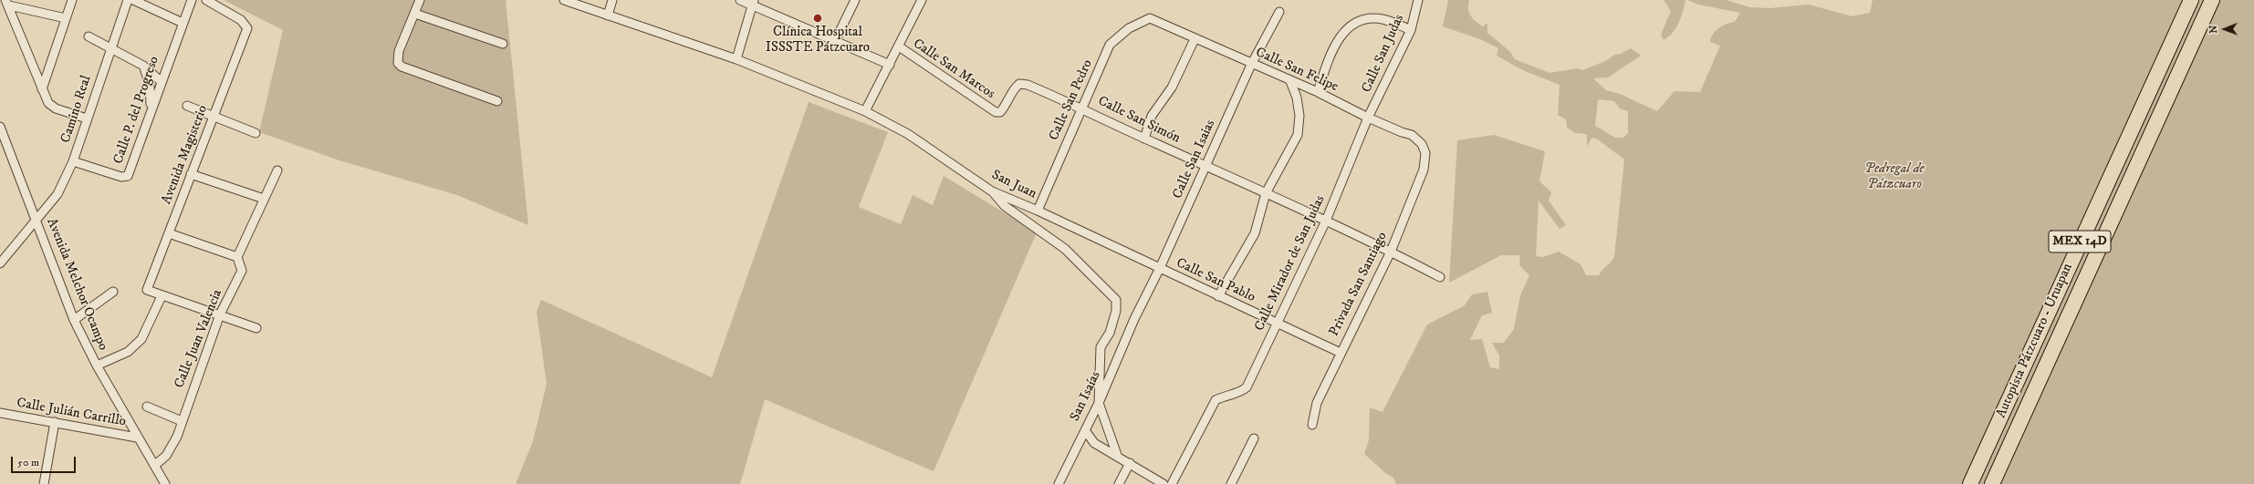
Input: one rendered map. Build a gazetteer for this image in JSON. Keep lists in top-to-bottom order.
{
  "streets": {
    "highway": ["MEX 14D", "Autopista Pátzcuaro - Uruapan"],
    "street": [
      "Calle San Judas",
      "Calle San Marcos",
      "Calle San Felipe",
      "Calle San Pedro",
      "Camino Real",
      "Calle P. del Progreso",
      "Calle San Simón",
      "Avenida Magisterio",
      "Calle San Isaias",
      "San Juan",
      "Calle Mirador de San Judas",
      "Calle San Pablo",
      "Avenida Melchor Ocampo",
      "Privada San Santiago",
      "Calle Juan Valencia",
      "San Isaías",
      "Calle Julián Carrillo"
    ]
  },
  "crossings": [
    ["Calle San Judas", "Calle San Felipe"],
    ["Calle San Judas", "Calle Mirador de San Judas"],
    ["Calle San Marcos", "Calle San Simón"],
    ["Calle San Felipe", "Calle San Pedro"],
    ["Calle San Felipe", "Calle San Isaias"],
    ["Calle San Felipe", "Calle Mirador de San Judas"],
    ["Calle San Felipe", "Privada San Santiago"],
    ["Calle San Pedro", "Calle San Simón"],
    ["Calle San Pedro", "San Juan"],
    ["Camino Real", "Calle P. del Progreso"],
    ["Camino Real", "Avenida Melchor Ocampo"],
    ["Calle San Simón", "Calle San Isaias"],
    ["Calle San Simón", "Calle Mirador de San Judas"],
    ["Calle San Simón", "Privada San Santiago"],
    ["Calle San Isaias", "San Juan"],
    ["Calle San Isaias", "Calle San Pablo"],
    ["Calle San Isaias", "San Isaías"],
    ["San Juan", "Calle San Pablo"],
    ["Calle Mirador de San Judas", "Calle San Pablo"],
    ["Calle San Pablo", "Privada San Santiago"],
    ["Avenida Melchor Ocampo", "Calle Juan Valencia"],
    ["Avenida Melchor Ocampo", "Calle Julián Carrillo"]
  ],
  "parks": ["Pedregal de Pátzcuaro"],
  "places": ["Clínica Hospital ISSSTE Pátzcuaro"],
  "scale_bar": "50 m",
  "north": "left"
}
